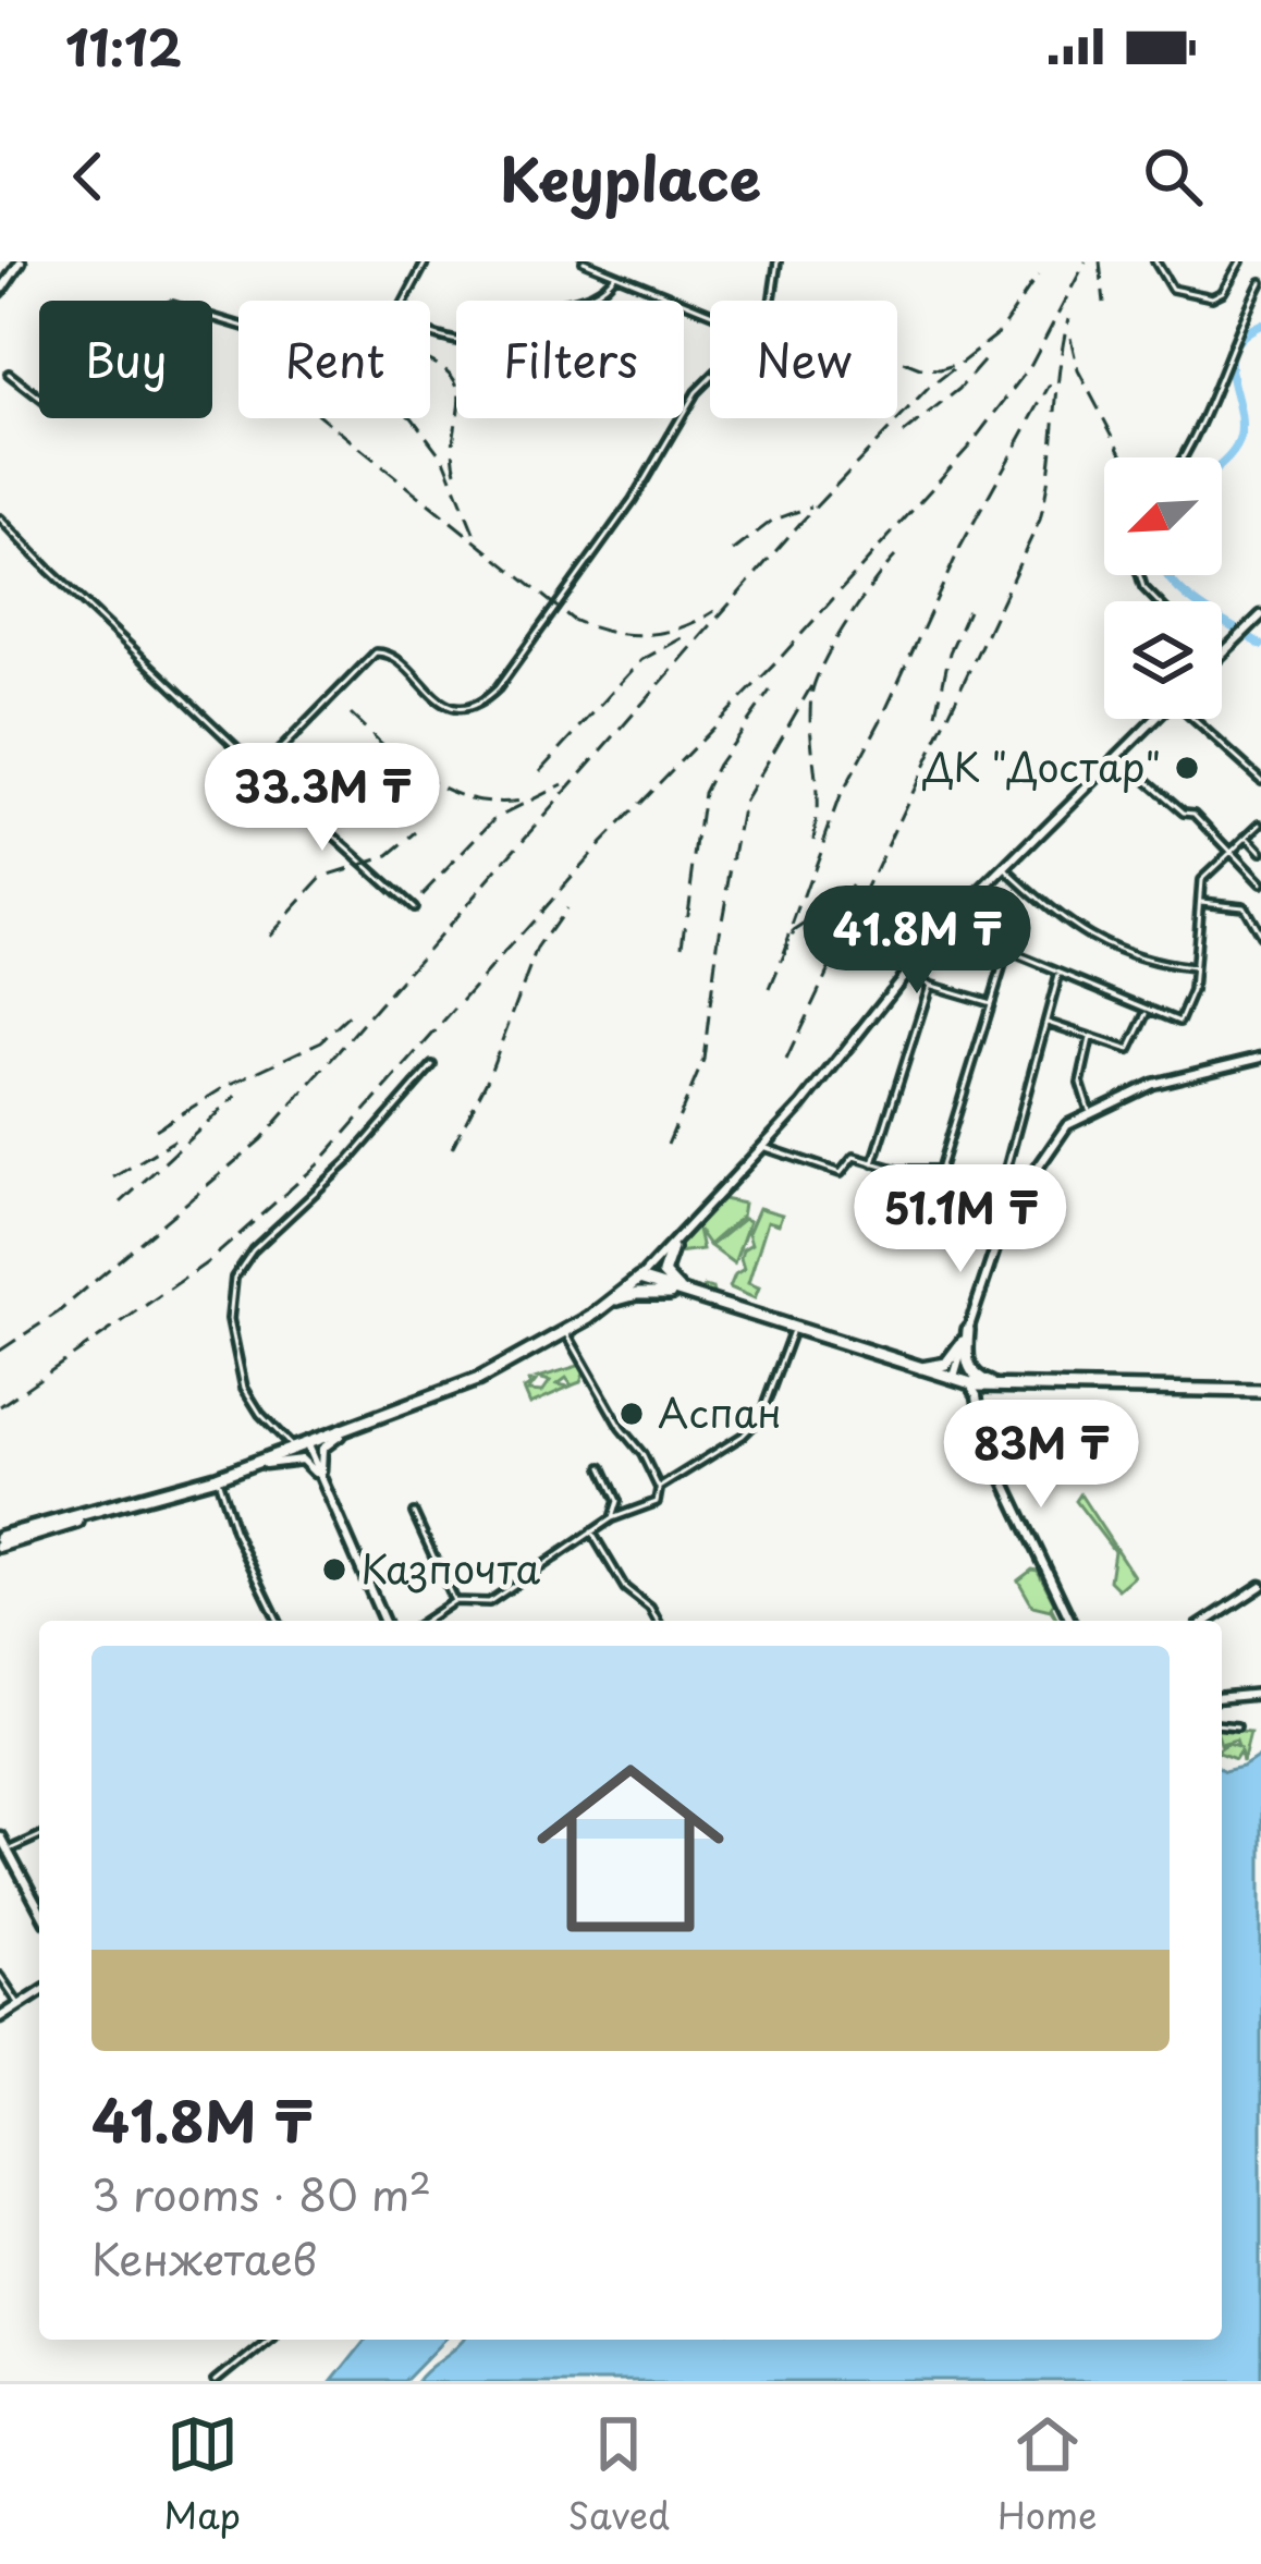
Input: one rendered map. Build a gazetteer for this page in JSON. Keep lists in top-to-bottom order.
{
  "places": ["ДК \"Достар\"", "Аспан", "Казпочта"],
  "north": "bottom left",
  "page": {
    "status": "11:12",
    "header": "Keyplace",
    "chip": [
      "Buy",
      "Rent",
      "Filters",
      "New"
    ],
    "price": [
      "33.3M ₸",
      "41.8M ₸",
      "51.1M ₸",
      "83M ₸"
    ],
    "list": [
      {
        "name": "41.8M ₸",
        "note": "3 rooms · 80 m² · Кенжетаев"
      }
    ],
    "tabs": ["Map", "Saved", "Home"]
  }
}
